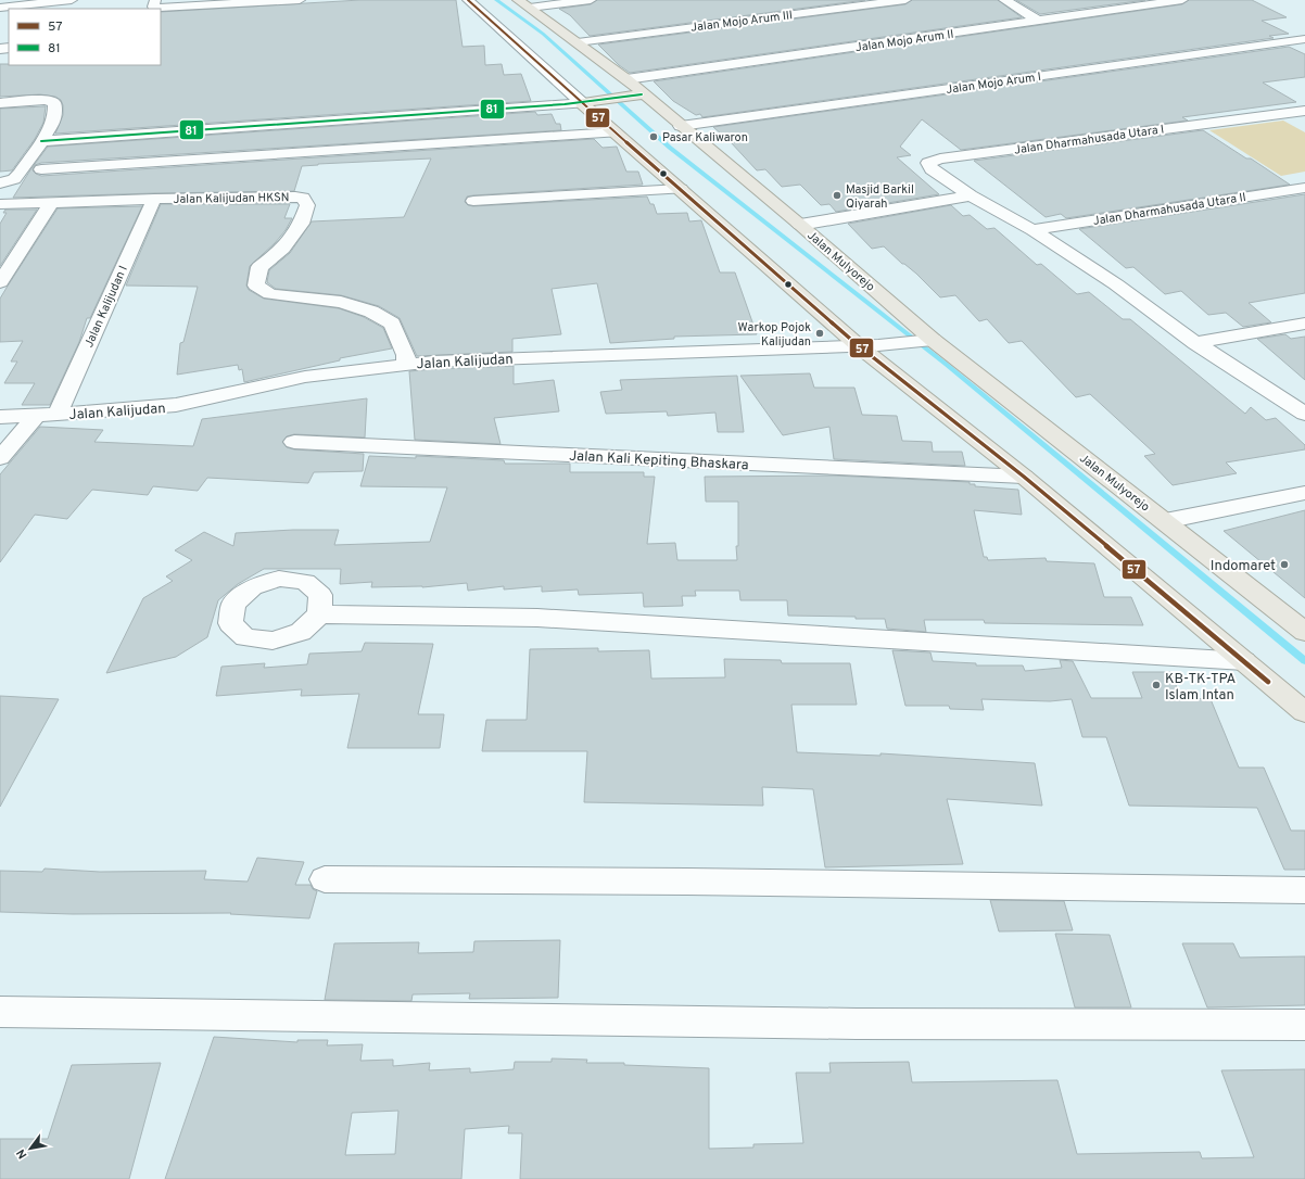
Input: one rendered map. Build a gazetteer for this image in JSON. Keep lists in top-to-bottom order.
{
  "streets": {
    "main road": ["Jalan Mulyorejo"],
    "street": [
      "Jalan Mojo Arum III",
      "Jalan Mojo Arum II",
      "Jalan Mojo Arum I",
      "Jalan Dharmahusada Utara I",
      "Jalan Kalijudan HKSN",
      "Jalan Dharmahusada Utara II",
      "Jalan Kalijudan I",
      "Jalan Kalijudan",
      "Jalan Kali Kepiting Bhaskara"
    ]
  },
  "crossings": [
    ["Jalan Mojo Arum III", "Jalan Mulyorejo"],
    ["Jalan Mojo Arum II", "Jalan Mulyorejo"],
    ["Jalan Mojo Arum I", "Jalan Mulyorejo"],
    ["Jalan Dharmahusada Utara I", "Jalan Dharmahusada Utara II"],
    ["Jalan Kalijudan HKSN", "Jalan Kalijudan I"],
    ["Jalan Kalijudan HKSN", "Jalan Kalijudan"],
    ["Jalan Mulyorejo", "Jalan Kalijudan"],
    ["Jalan Kalijudan I", "Jalan Kalijudan"]
  ],
  "places": [
    "Pasar Kaliwaron",
    "Masjid Barkil Qiyarah",
    "Warkop Pojok Kalijudan",
    "Indomaret",
    "KB-TK-TPA Islam Intan"
  ],
  "lines": ["transit line 57", "transit line 81"],
  "legend": ["57", "81"],
  "north": "bottom left"
}
